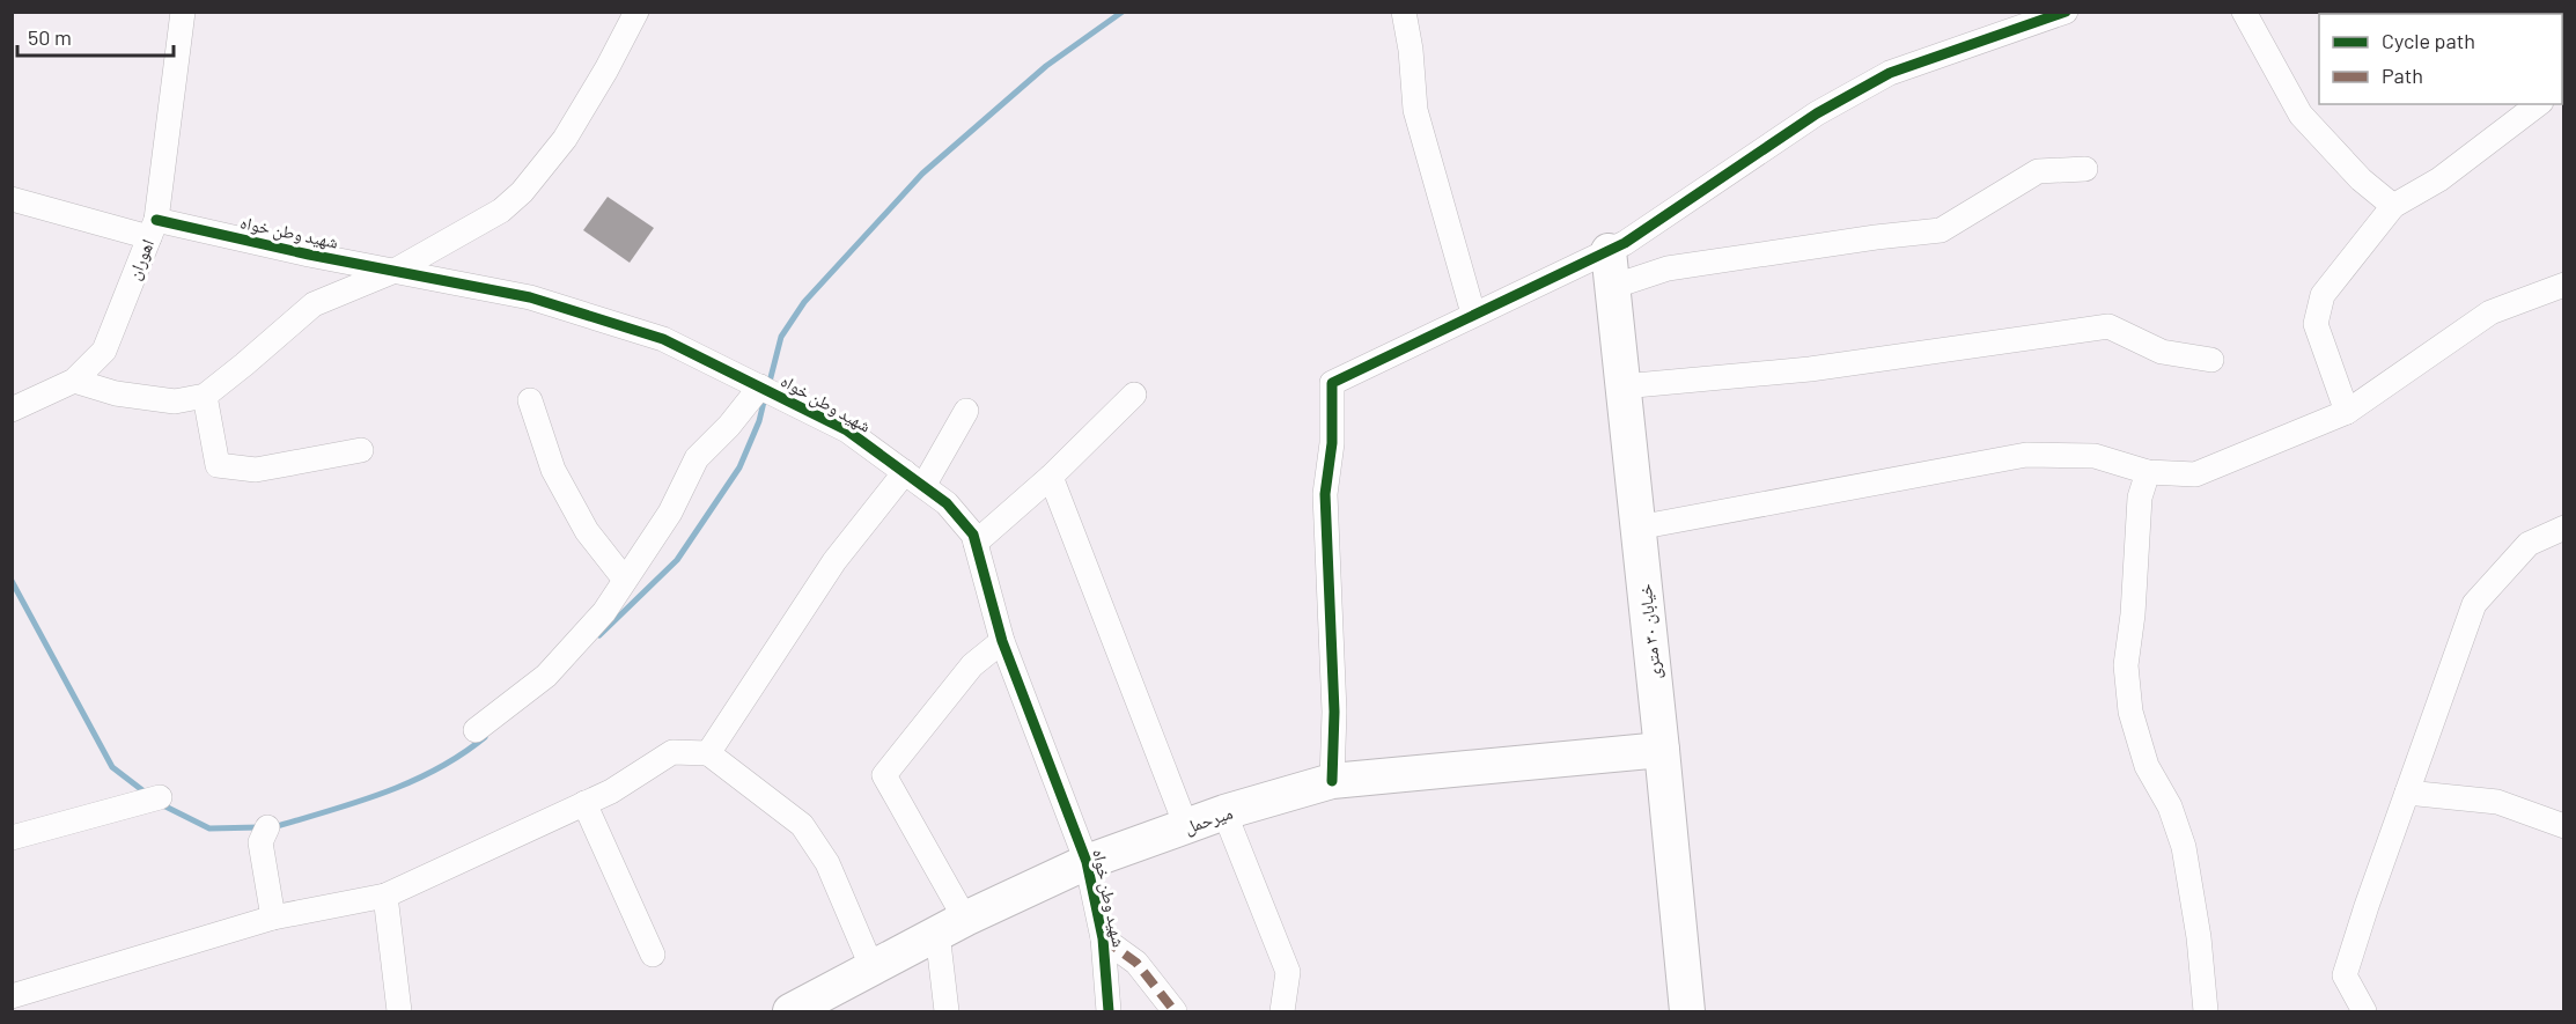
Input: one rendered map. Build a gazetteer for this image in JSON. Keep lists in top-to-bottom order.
{
  "streets": {
    "street": [
      "شهید وطن خواه",
      "اهوران",
      "خیابان ۳۰ متری",
      "میرحمل"
    ]
  },
  "crossings": [
    ["شهید وطن خواه", "اهوران"],
    ["شهید وطن خواه", "میرحمل"],
    ["خیابان ۳۰ متری", "میرحمل"]
  ],
  "legend": ["Cycle path", "Path"],
  "scale_bar": "50 m"
}
